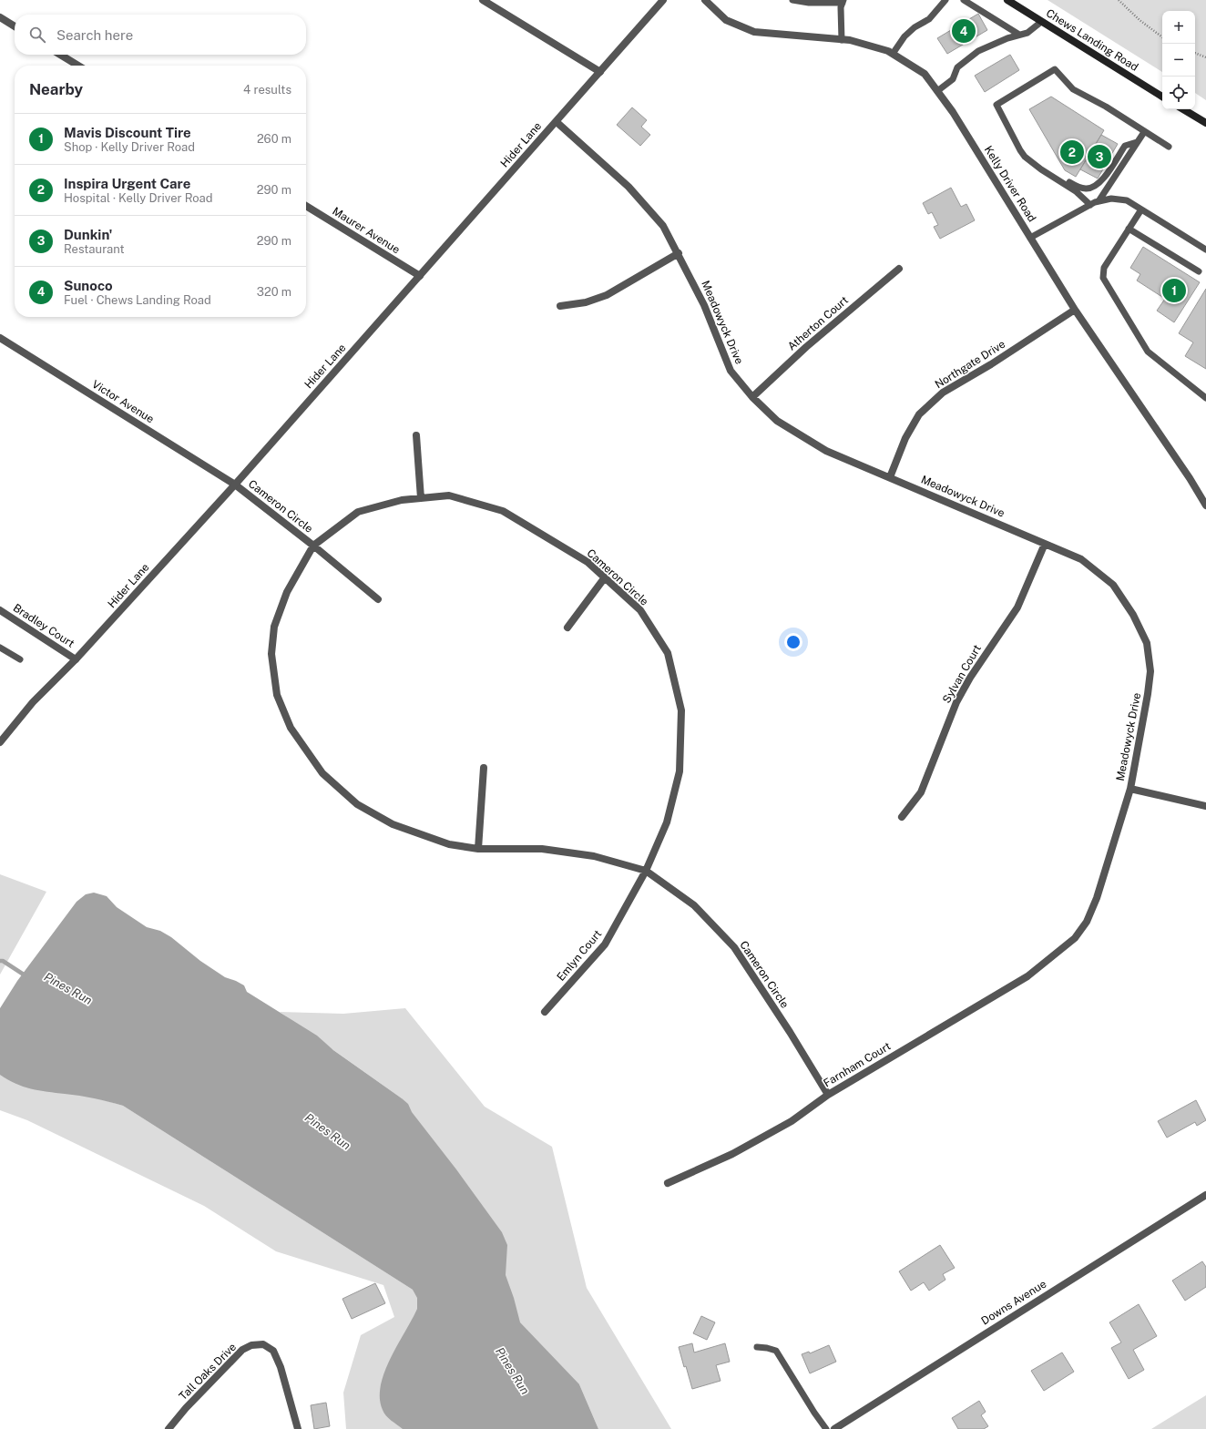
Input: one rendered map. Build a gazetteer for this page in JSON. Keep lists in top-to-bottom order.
{
  "streets": {
    "main road": ["Chews Landing Road"],
    "street": [
      "Hider Lane",
      "Kelly Driver Road",
      "Maurer Avenue",
      "Meadowyck Drive",
      "Atherton Court",
      "Northgate Drive",
      "Victor Avenue",
      "Cameron Circle",
      "Bradley Court",
      "Sylvan Court",
      "Emlyn Court",
      "Farnham Court",
      "Downs Avenue",
      "Tall Oaks Drive"
    ]
  },
  "crossings": [
    ["Hider Lane", "Maurer Avenue"],
    ["Hider Lane", "Meadowyck Drive"],
    ["Hider Lane", "Victor Avenue"],
    ["Hider Lane", "Cameron Circle"],
    ["Hider Lane", "Bradley Court"],
    ["Kelly Driver Road", "Northgate Drive"],
    ["Meadowyck Drive", "Atherton Court"],
    ["Meadowyck Drive", "Northgate Drive"],
    ["Meadowyck Drive", "Sylvan Court"],
    ["Meadowyck Drive", "Farnham Court"],
    ["Victor Avenue", "Cameron Circle"],
    ["Cameron Circle", "Emlyn Court"],
    ["Cameron Circle", "Farnham Court"]
  ],
  "water": ["Pines Run"],
  "page": {
    "map_buttons": ["+", "−"],
    "search": "Search here",
    "pins": [
      "4",
      "2",
      "3",
      "1"
    ],
    "heading": ["Nearby", "4 results"],
    "list": [
      {
        "mark": "1",
        "name": "Mavis Discount Tire",
        "note": "Shop · Kelly Driver Road",
        "value": "260 m"
      },
      {
        "mark": "2",
        "name": "Inspira Urgent Care",
        "note": "Hospital · Kelly Driver Road",
        "value": "290 m"
      },
      {
        "mark": "3",
        "name": "Dunkin'",
        "note": "Restaurant",
        "value": "290 m"
      },
      {
        "mark": "4",
        "name": "Sunoco",
        "note": "Fuel · Chews Landing Road",
        "value": "320 m"
      }
    ]
  }
}
